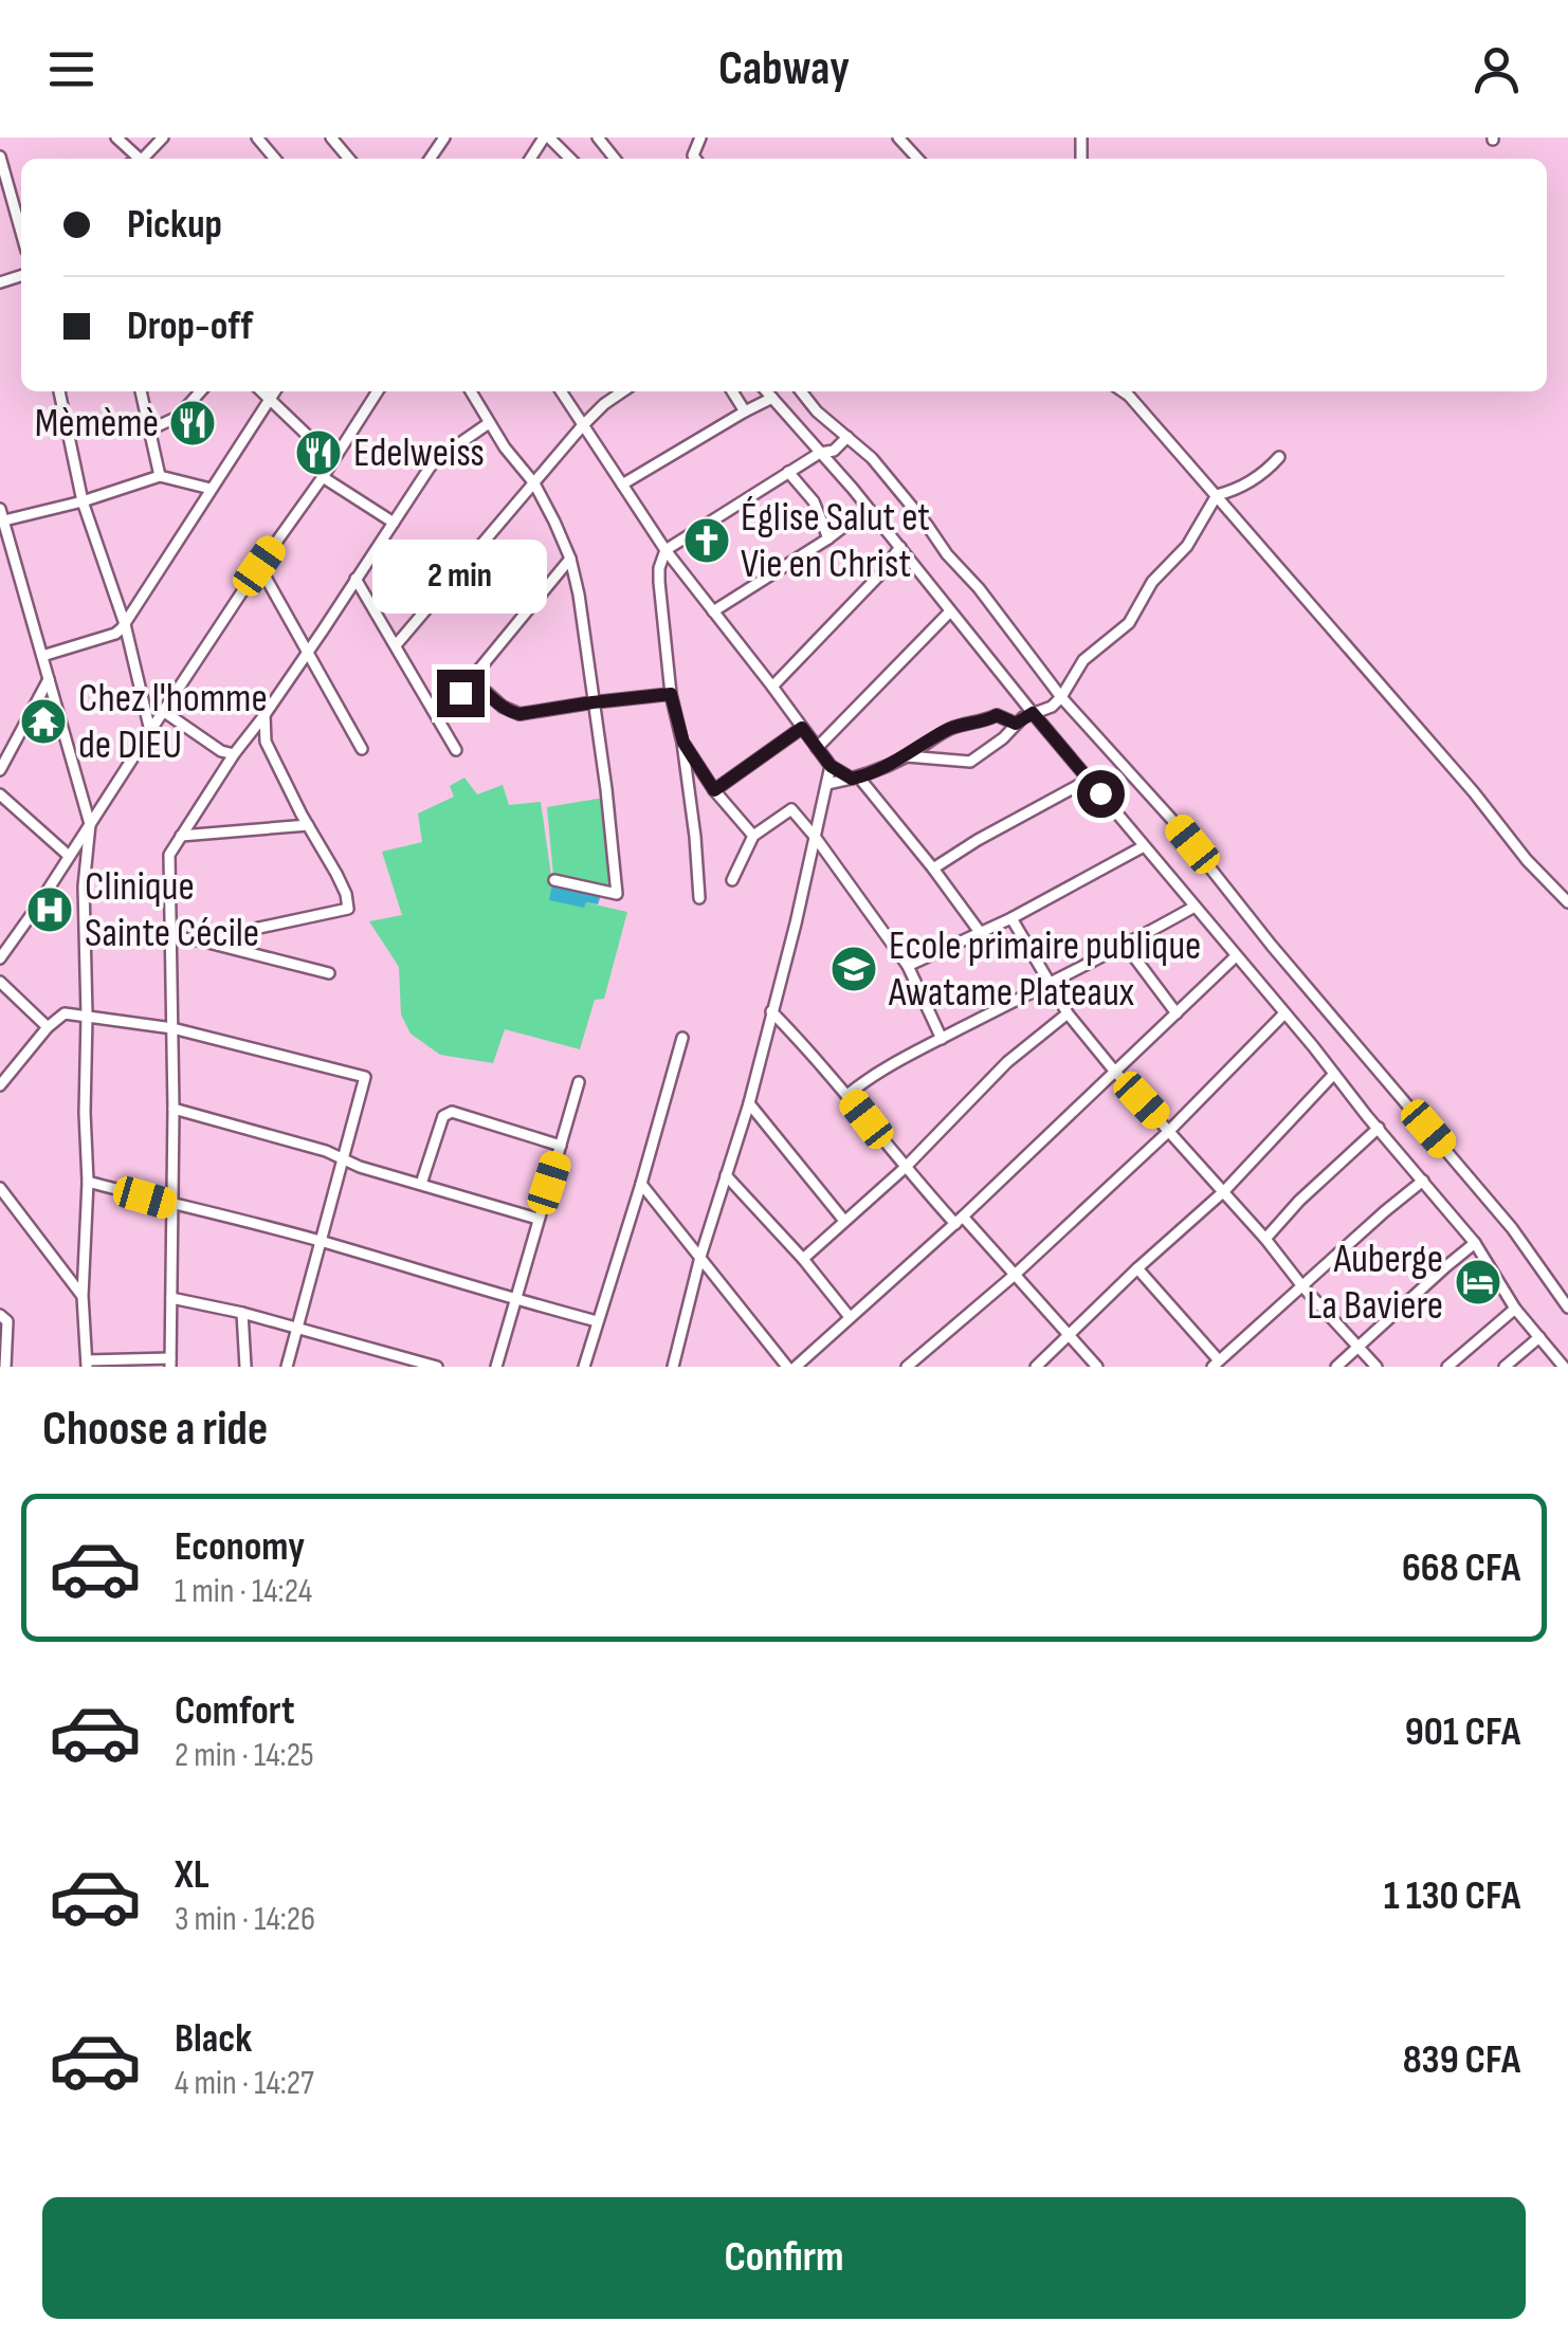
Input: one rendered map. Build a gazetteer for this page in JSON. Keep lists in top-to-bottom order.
{
  "places": {
    "restaurant": ["Mèmèmè", "Edelweiss"],
    "church": ["Église Salut et Vie en Christ"],
    "temple": ["Chez l'homme de DIEU"],
    "hospital": ["Clinique Sainte Cécile"],
    "school or university": ["Ecole primaire publique Awatame Plateaux"],
    "hotel": ["Auberge La Baviere"]
  },
  "page": {
    "header": "Cabway",
    "banner": ["Pickup", "Drop-off"],
    "bubble": "2 min",
    "heading": "Choose a ride",
    "list": [
      {
        "name": "Economy",
        "note": "1 min · 14:24",
        "value": "668 CFA"
      },
      {
        "name": "Comfort",
        "note": "2 min · 14:25",
        "value": "901 CFA"
      },
      {
        "name": "XL",
        "note": "3 min · 14:26",
        "value": "1 130 CFA"
      },
      {
        "name": "Black",
        "note": "4 min · 14:27",
        "value": "839 CFA"
      }
    ],
    "buttons": "Confirm"
  }
}
